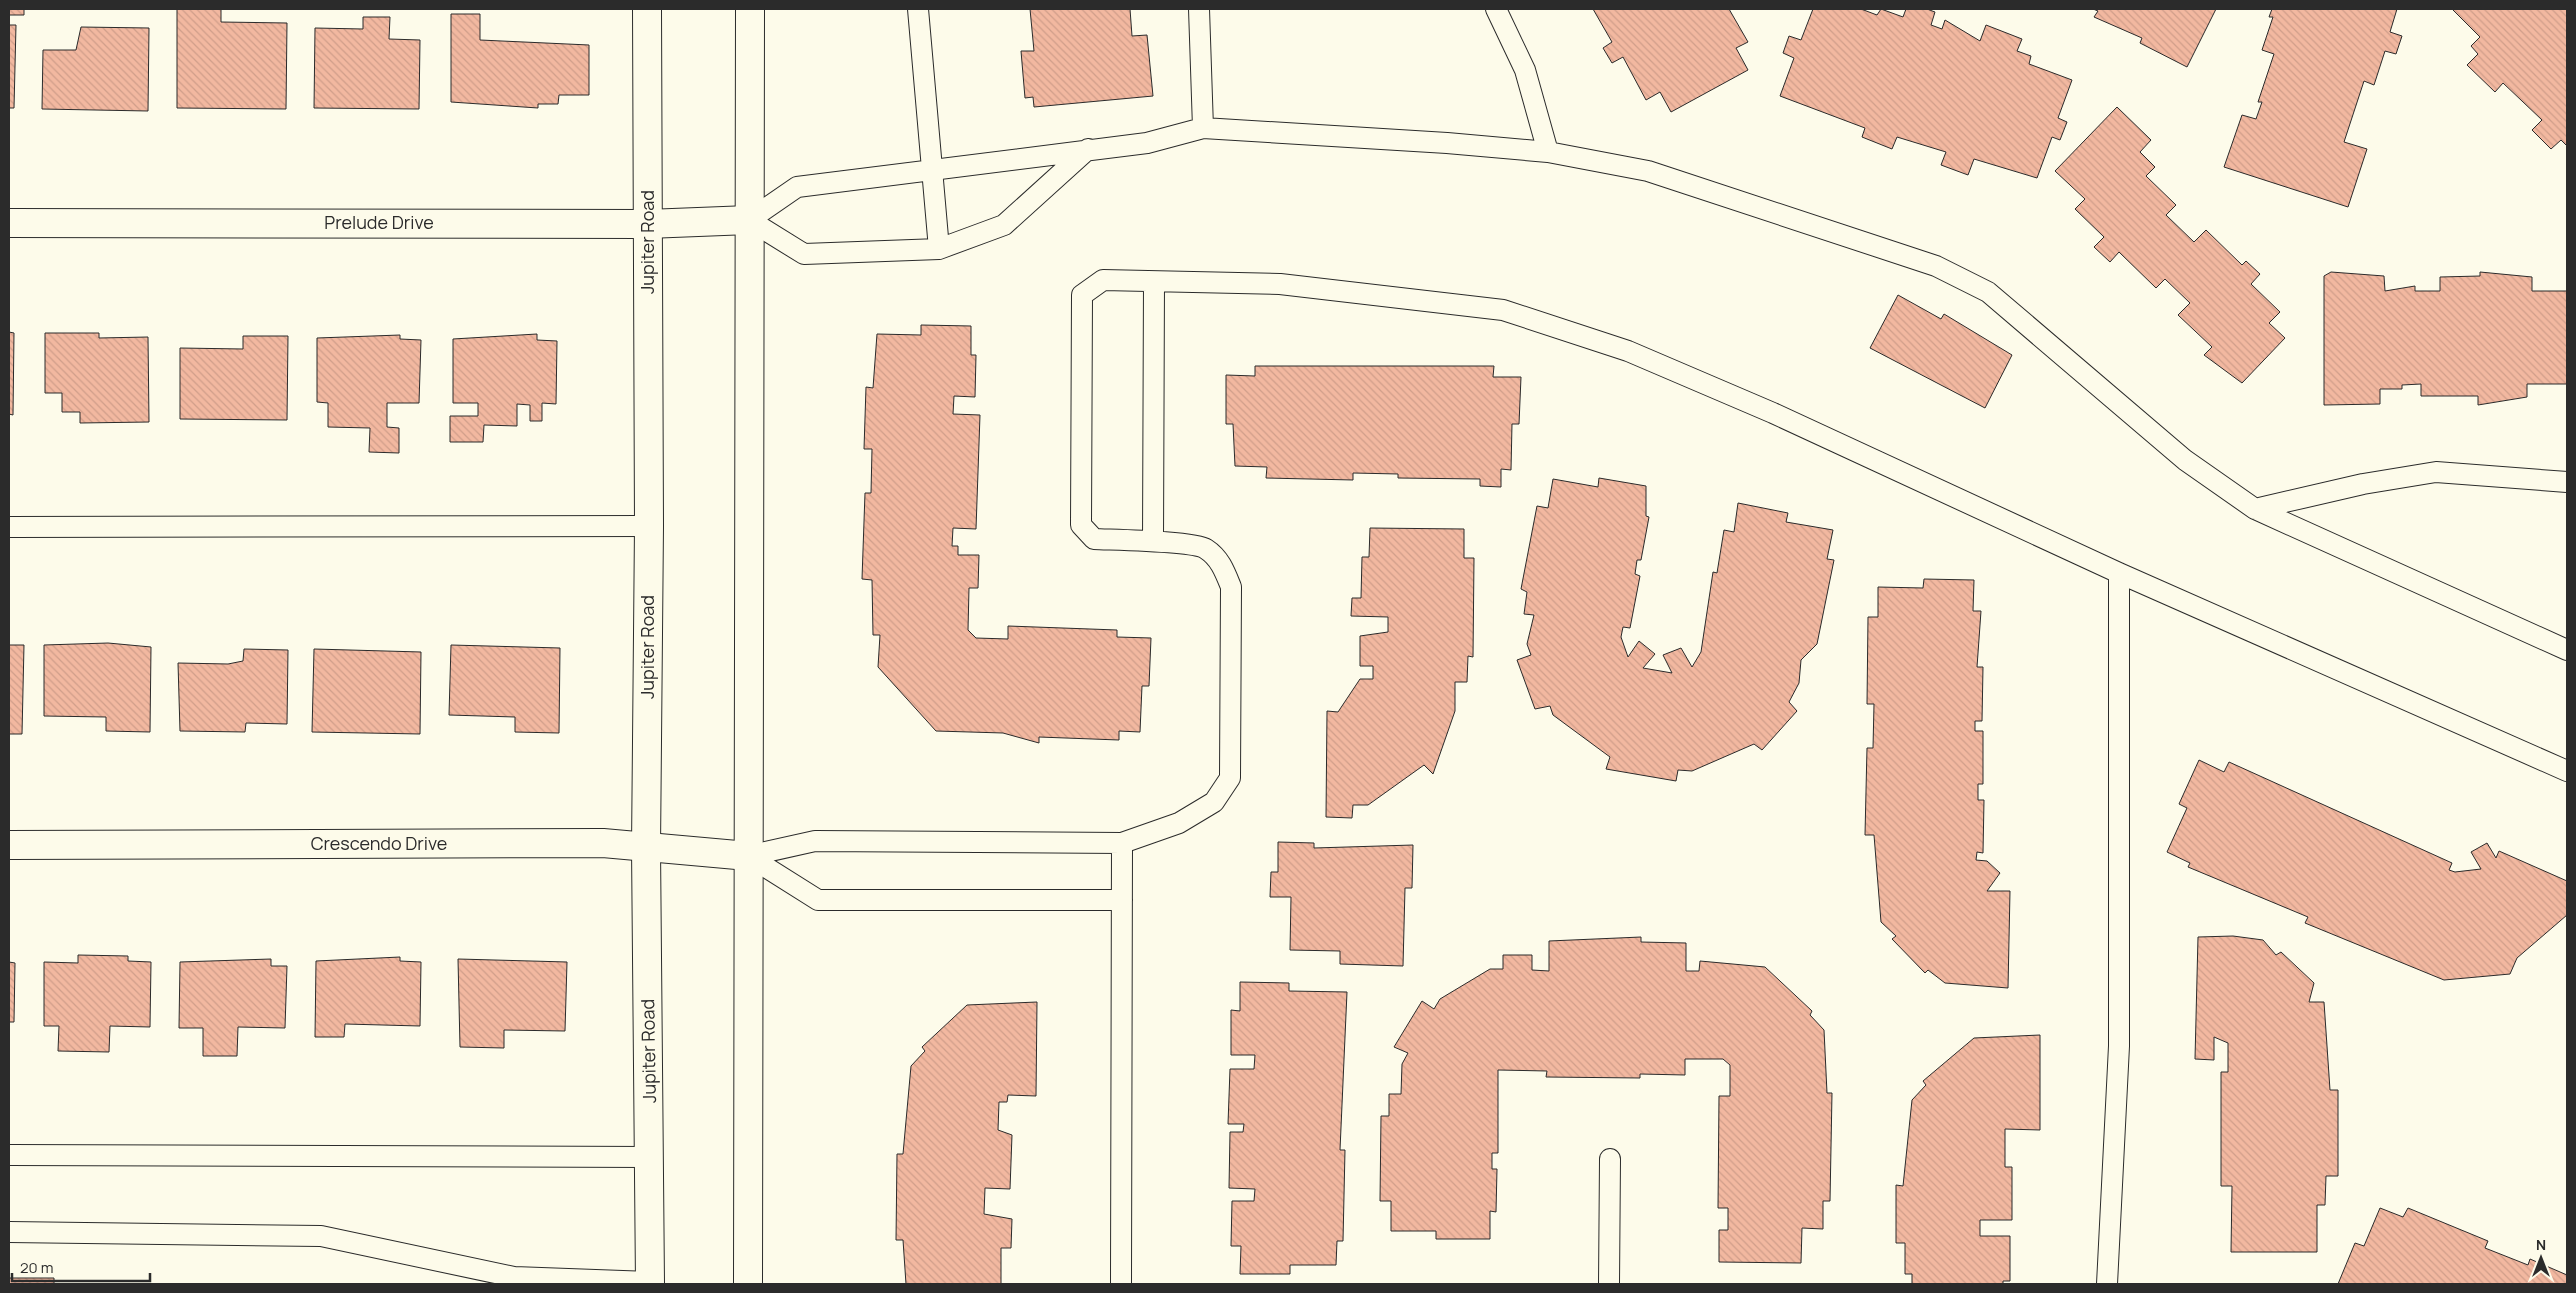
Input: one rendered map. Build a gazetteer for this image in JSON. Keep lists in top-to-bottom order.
{
  "streets": {
    "main road": ["Prelude Drive", "Jupiter Road", "Crescendo Drive"]
  },
  "crossings": [
    ["Prelude Drive", "Jupiter Road"],
    ["Jupiter Road", "Crescendo Drive"]
  ],
  "scale_bar": "20 m",
  "north": "top"
}
